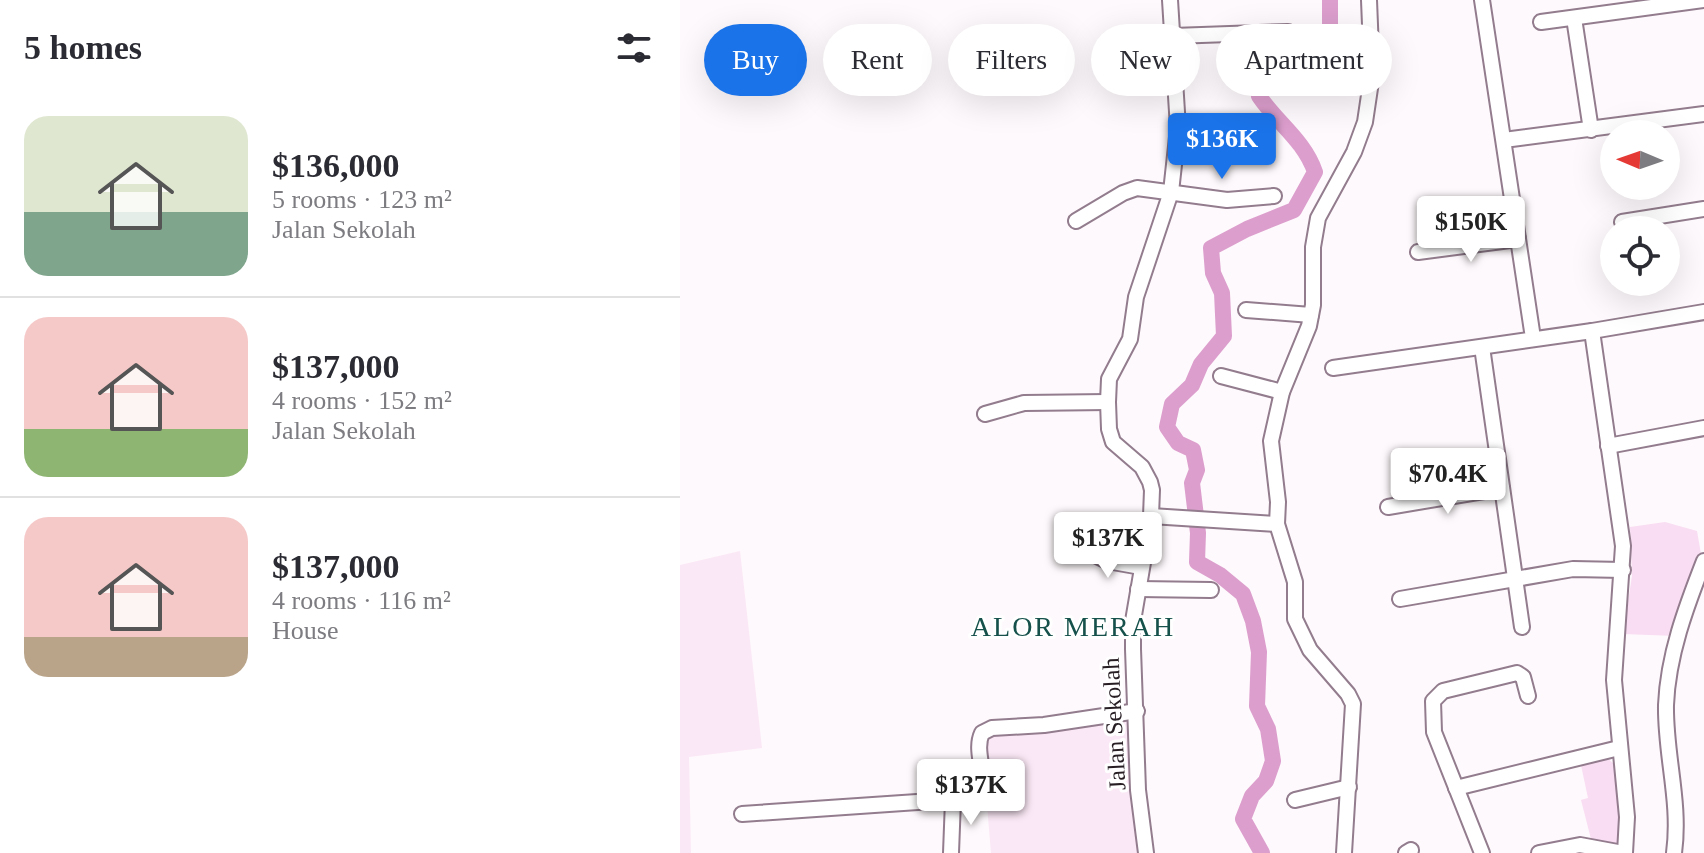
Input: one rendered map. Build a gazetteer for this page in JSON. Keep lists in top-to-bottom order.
{
  "streets": {
    "street": ["Jalan Sekolah"]
  },
  "districts": ["ALOR MERAH"],
  "north": "left",
  "page": {
    "heading": "5 homes",
    "chip": [
      "Buy",
      "Rent",
      "Filters",
      "New",
      "Apartment"
    ],
    "list": [
      {
        "name": "$136,000",
        "note": "5 rooms · 123 m² · Jalan Sekolah"
      },
      {
        "name": "$137,000",
        "note": "4 rooms · 152 m² · Jalan Sekolah"
      },
      {
        "name": "$137,000",
        "note": "4 rooms · 116 m² · House"
      }
    ],
    "price": [
      "$136K",
      "$150K",
      "$70.4K",
      "$137K",
      "$137K"
    ]
  }
}
